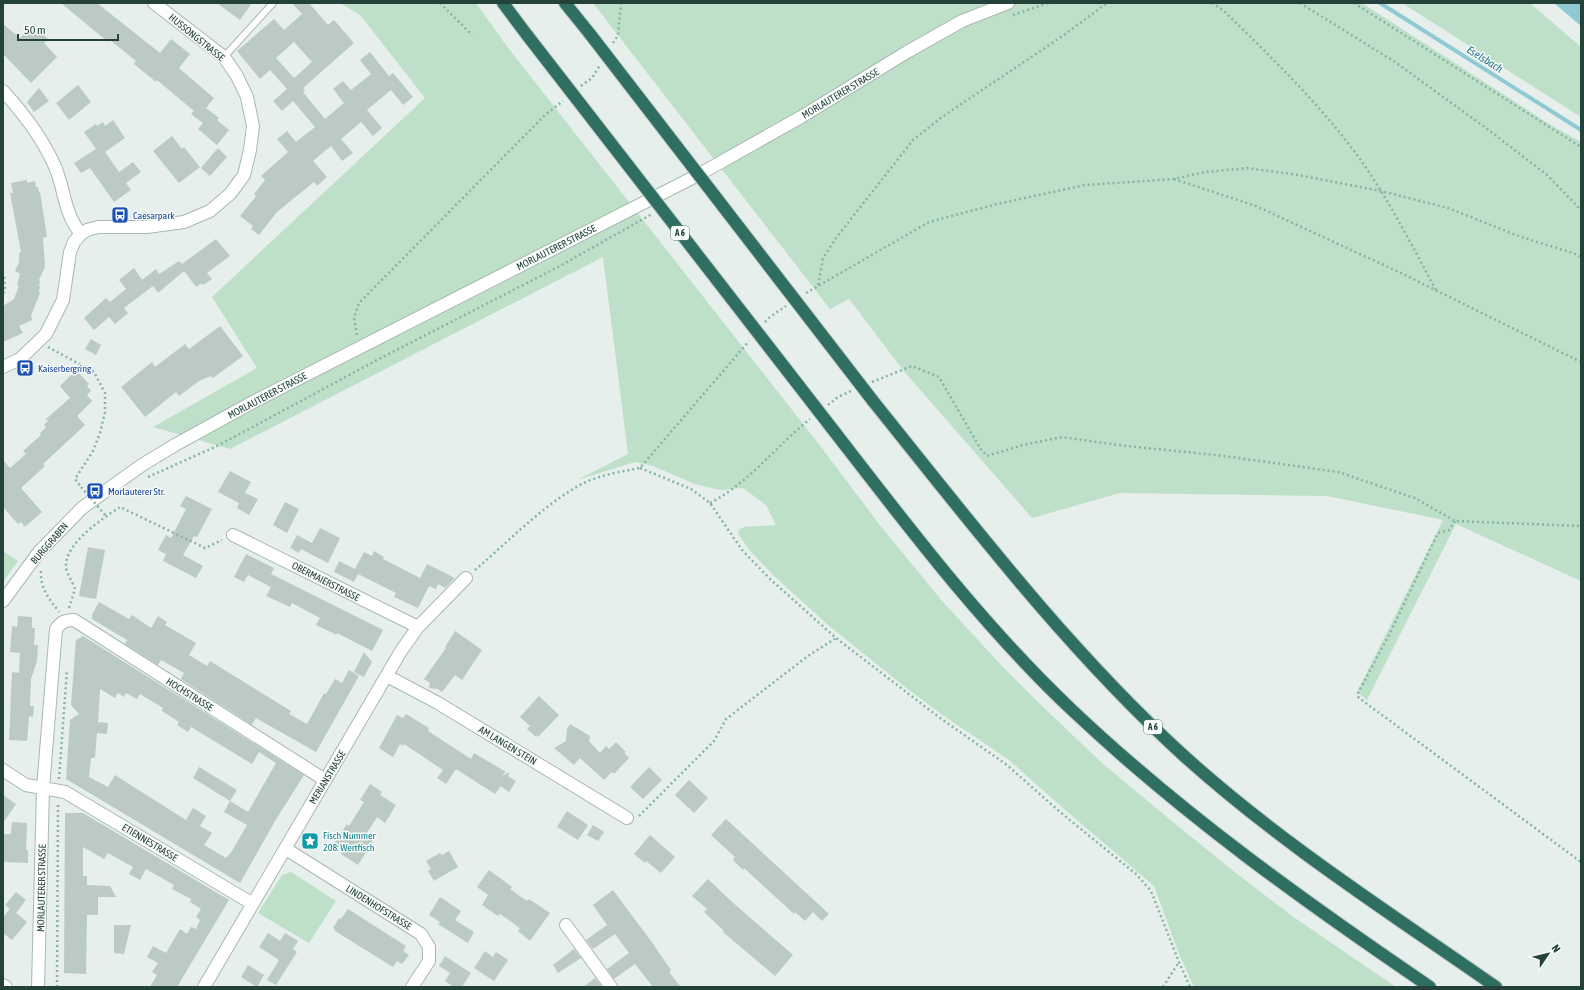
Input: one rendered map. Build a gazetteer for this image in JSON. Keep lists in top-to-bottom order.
{
  "streets": {
    "highway": ["A 6"],
    "street": [
      "HUSSONGSTRASSE",
      "MORLAUTERER STRASSE",
      "BURGGRABEN",
      "OBERMAIERSTRASSE",
      "HOCHSTRASSE",
      "AM LANGEN STEIN",
      "MERIANSTRASSE",
      "ETIENNESTRASSE",
      "LINDENHOFSTRASSE"
    ]
  },
  "crossings": [
    ["MORLAUTERER STRASSE", "BURGGRABEN"],
    ["MORLAUTERER STRASSE", "HOCHSTRASSE"],
    ["MORLAUTERER STRASSE", "ETIENNESTRASSE"],
    ["OBERMAIERSTRASSE", "MERIANSTRASSE"],
    ["HOCHSTRASSE", "MERIANSTRASSE"],
    ["AM LANGEN STEIN", "MERIANSTRASSE"],
    ["MERIANSTRASSE", "ETIENNESTRASSE"],
    ["MERIANSTRASSE", "LINDENHOFSTRASSE"]
  ],
  "water": ["Eselsbach"],
  "places": {
    "bus stop": ["Caesarpark", "Kaiserbergring", "Morlauterer Str."],
    "place": ["Fisch Nummer 208: Wertfisch"]
  },
  "scale_bar": "50 m",
  "north": "top right"
}
